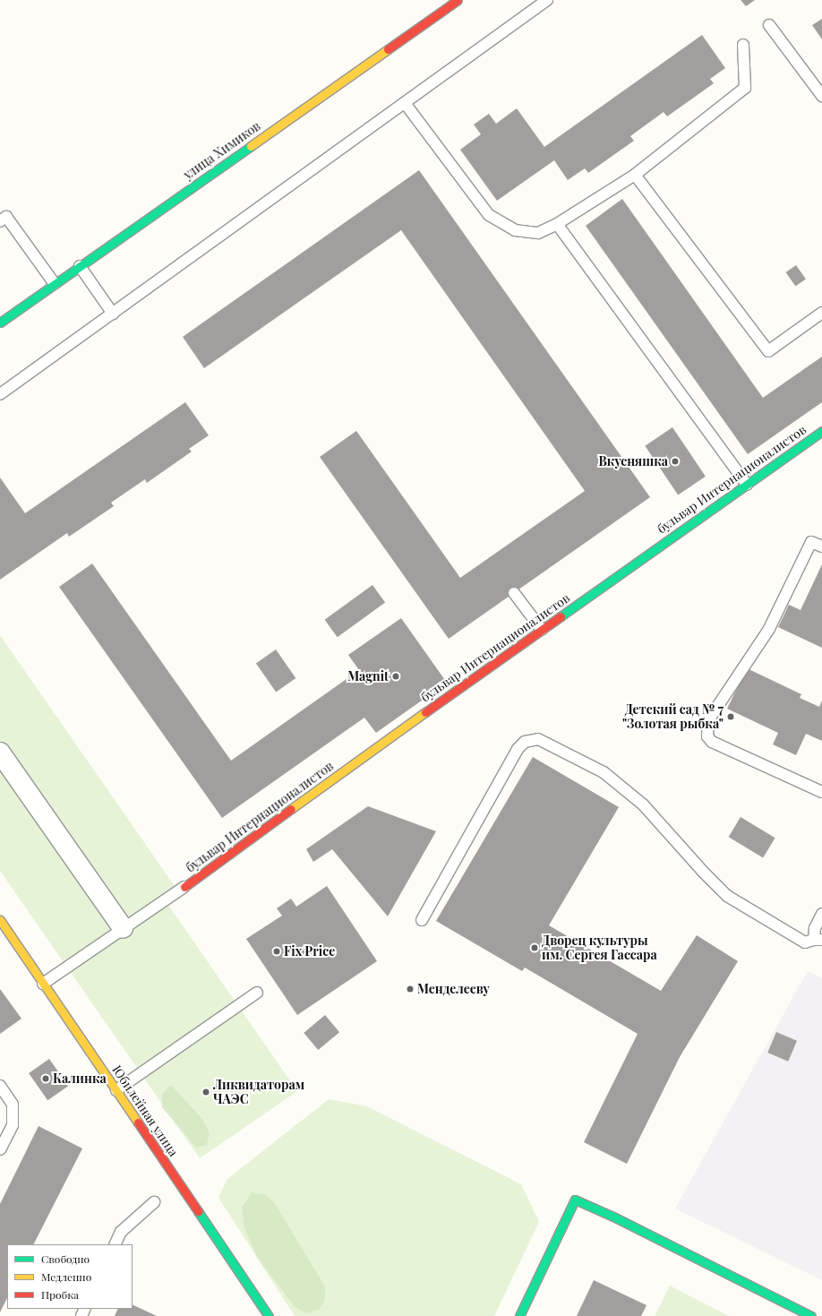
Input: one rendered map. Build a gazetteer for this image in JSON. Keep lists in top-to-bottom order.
{
  "streets": {
    "street": ["улица Химиков", "бульвар Интернационалистов", "Юбилейная улица"]
  },
  "places": [
    "Вкусняшка",
    "Magnit",
    "Детский сад № 7 \"Золотая рыбка\"",
    "Дворец культуры им. Сергея Гассара",
    "Fix Price",
    "Менделееву",
    "Калинка",
    "Ликвидаторам ЧАЭС"
  ],
  "legend": ["Свободно", "Медленно", "Пробка"]
}
